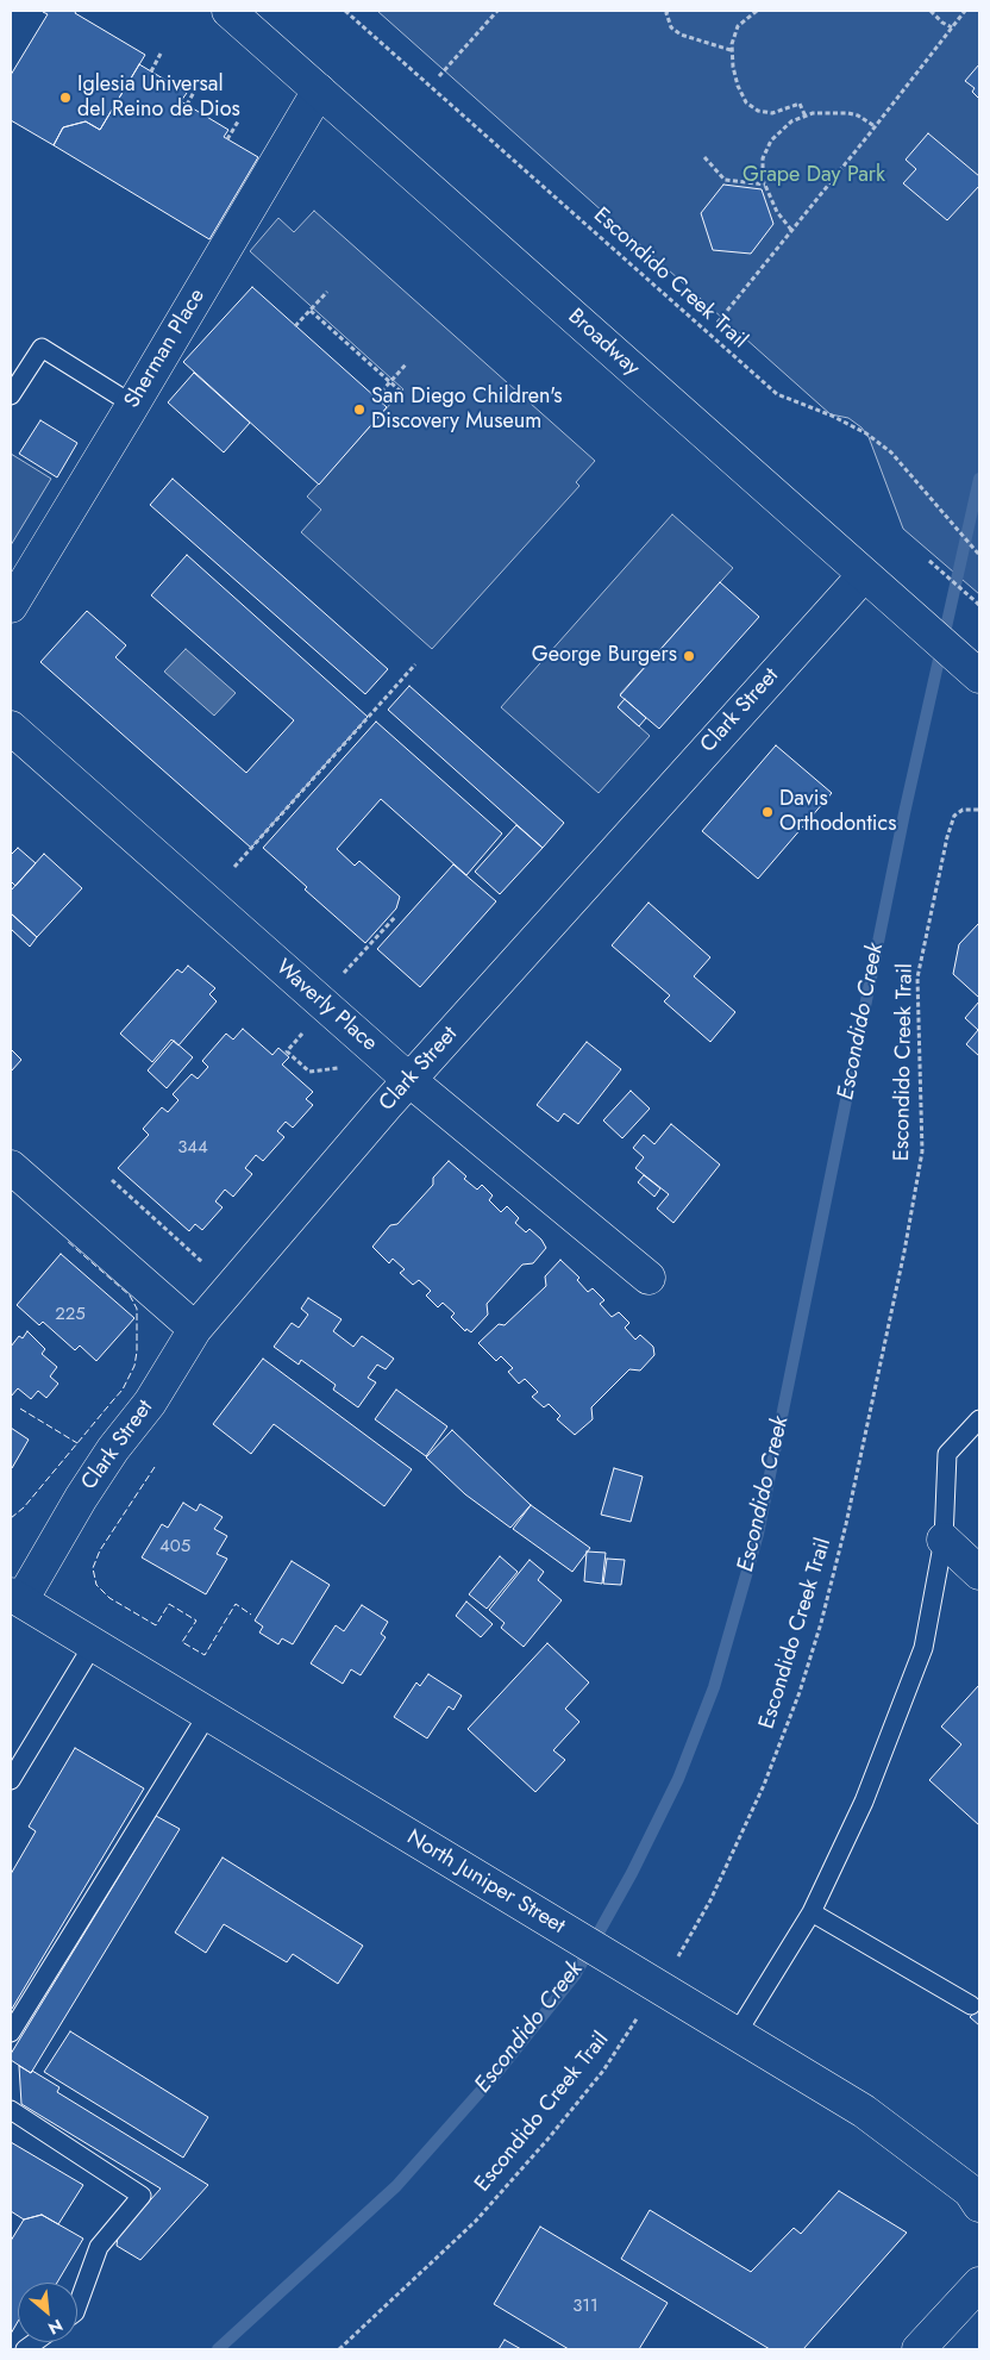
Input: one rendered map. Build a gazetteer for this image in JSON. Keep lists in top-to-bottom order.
{
  "streets": {
    "street": [
      "Broadway",
      "Sherman Place",
      "Clark Street",
      "Waverly Place",
      "North Juniper Street"
    ],
    "path": ["Escondido Creek Trail"]
  },
  "crossings": [
    ["Escondido Creek Trail", "North Juniper Street"],
    ["Broadway", "Sherman Place"],
    ["Broadway", "Clark Street"],
    ["Clark Street", "Waverly Place"],
    ["Clark Street", "North Juniper Street"]
  ],
  "water": ["Escondido Creek"],
  "parks": ["Grape Day Park"],
  "places": [
    "Iglesia Universal del Reino de Dios",
    "San Diego Children's Discovery Museum",
    "George Burgers",
    "Davis Orthodontics"
  ],
  "house_numbers": [
    "344",
    "225",
    "405",
    "311"
  ],
  "north": "bottom right"
}
